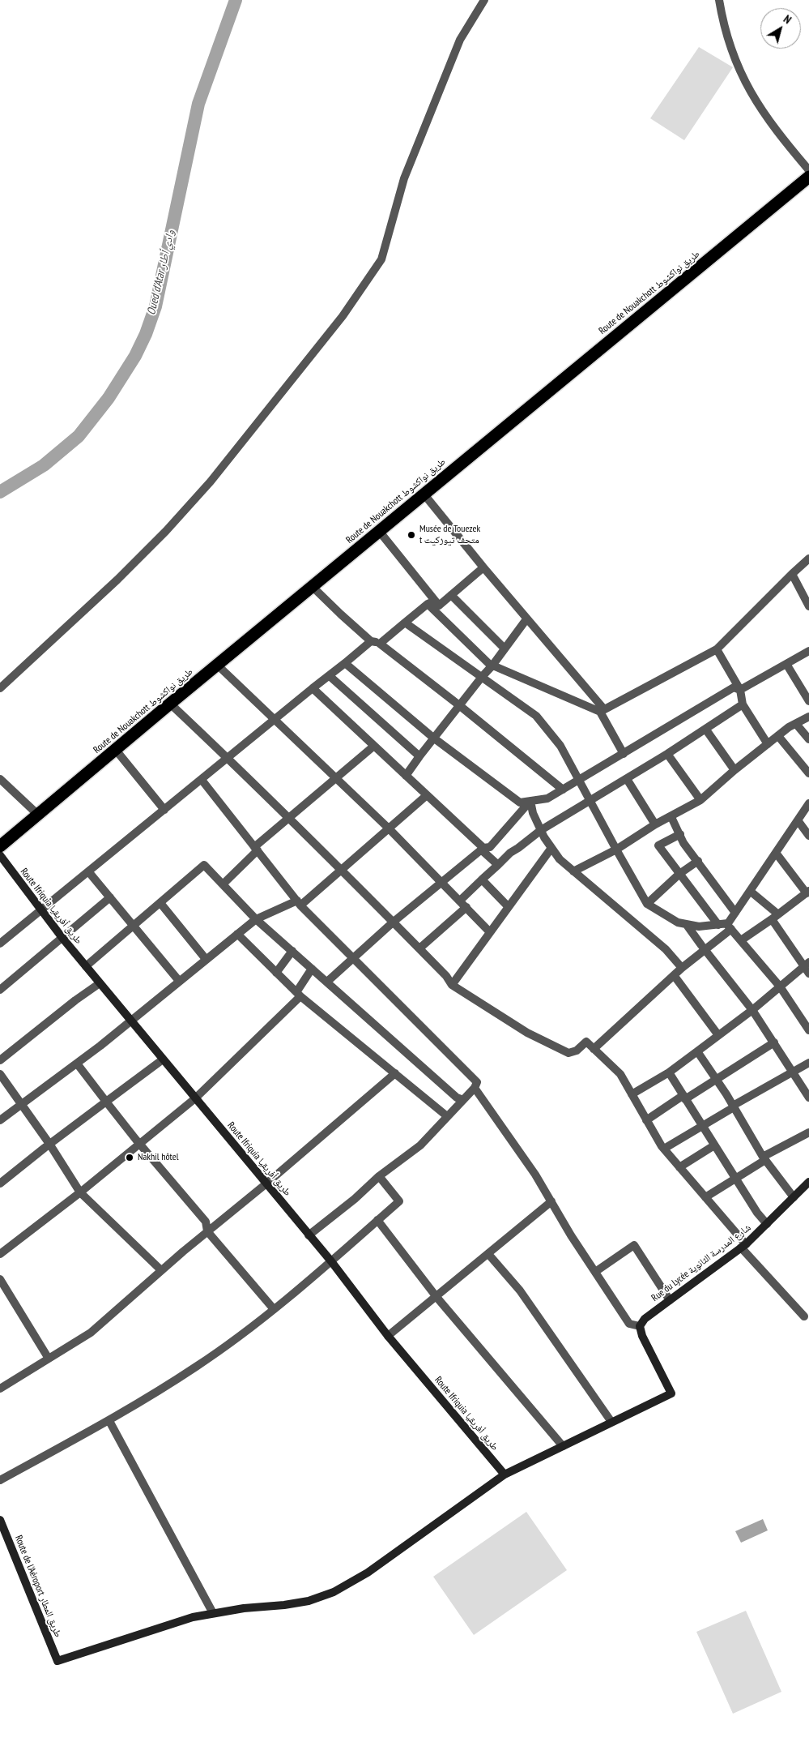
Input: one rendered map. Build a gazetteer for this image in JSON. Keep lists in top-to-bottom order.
{
  "streets": {
    "highway": ["Route de Nouakchott طريق نواكشوط"],
    "street": ["Route Ifriquia طريق أفريقيا", "Rue du Lycée شارع المدرسة الثانوية", "Route de l'Aéroport طريق المطار"]
  },
  "water": ["Oued d'Atar وادي أطار"],
  "places": ["Musée de Touezek t متحف تيوزكيت", "Nakhil hôtel"],
  "north": "top right"
}
